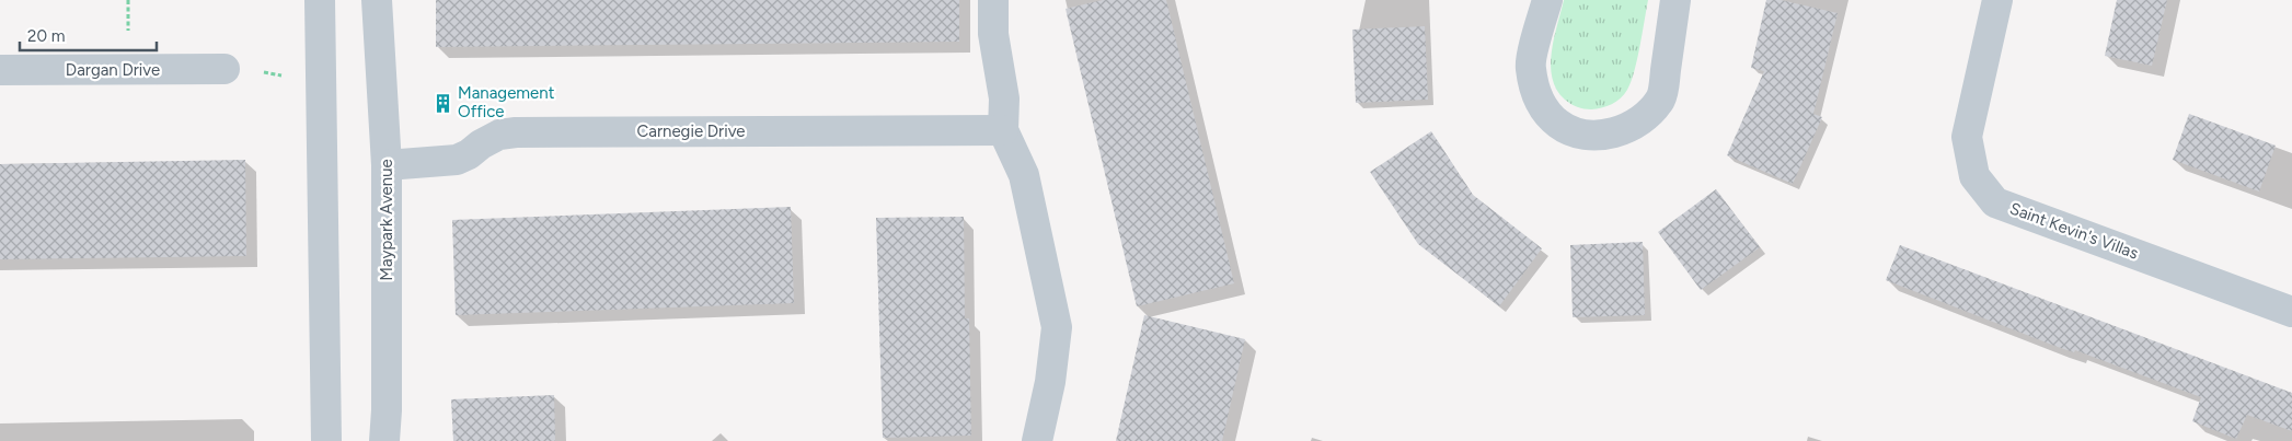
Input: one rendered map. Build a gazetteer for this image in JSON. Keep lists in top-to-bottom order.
{
  "streets": {
    "street": [
      "Dargan Drive",
      "Carnegie Drive",
      "Maypark Avenue",
      "Saint Kevin's Villas"
    ]
  },
  "crossings": [
    ["Carnegie Drive", "Maypark Avenue"]
  ],
  "places": {
    "building": ["Management Office"]
  },
  "scale_bar": "20 m"
}
